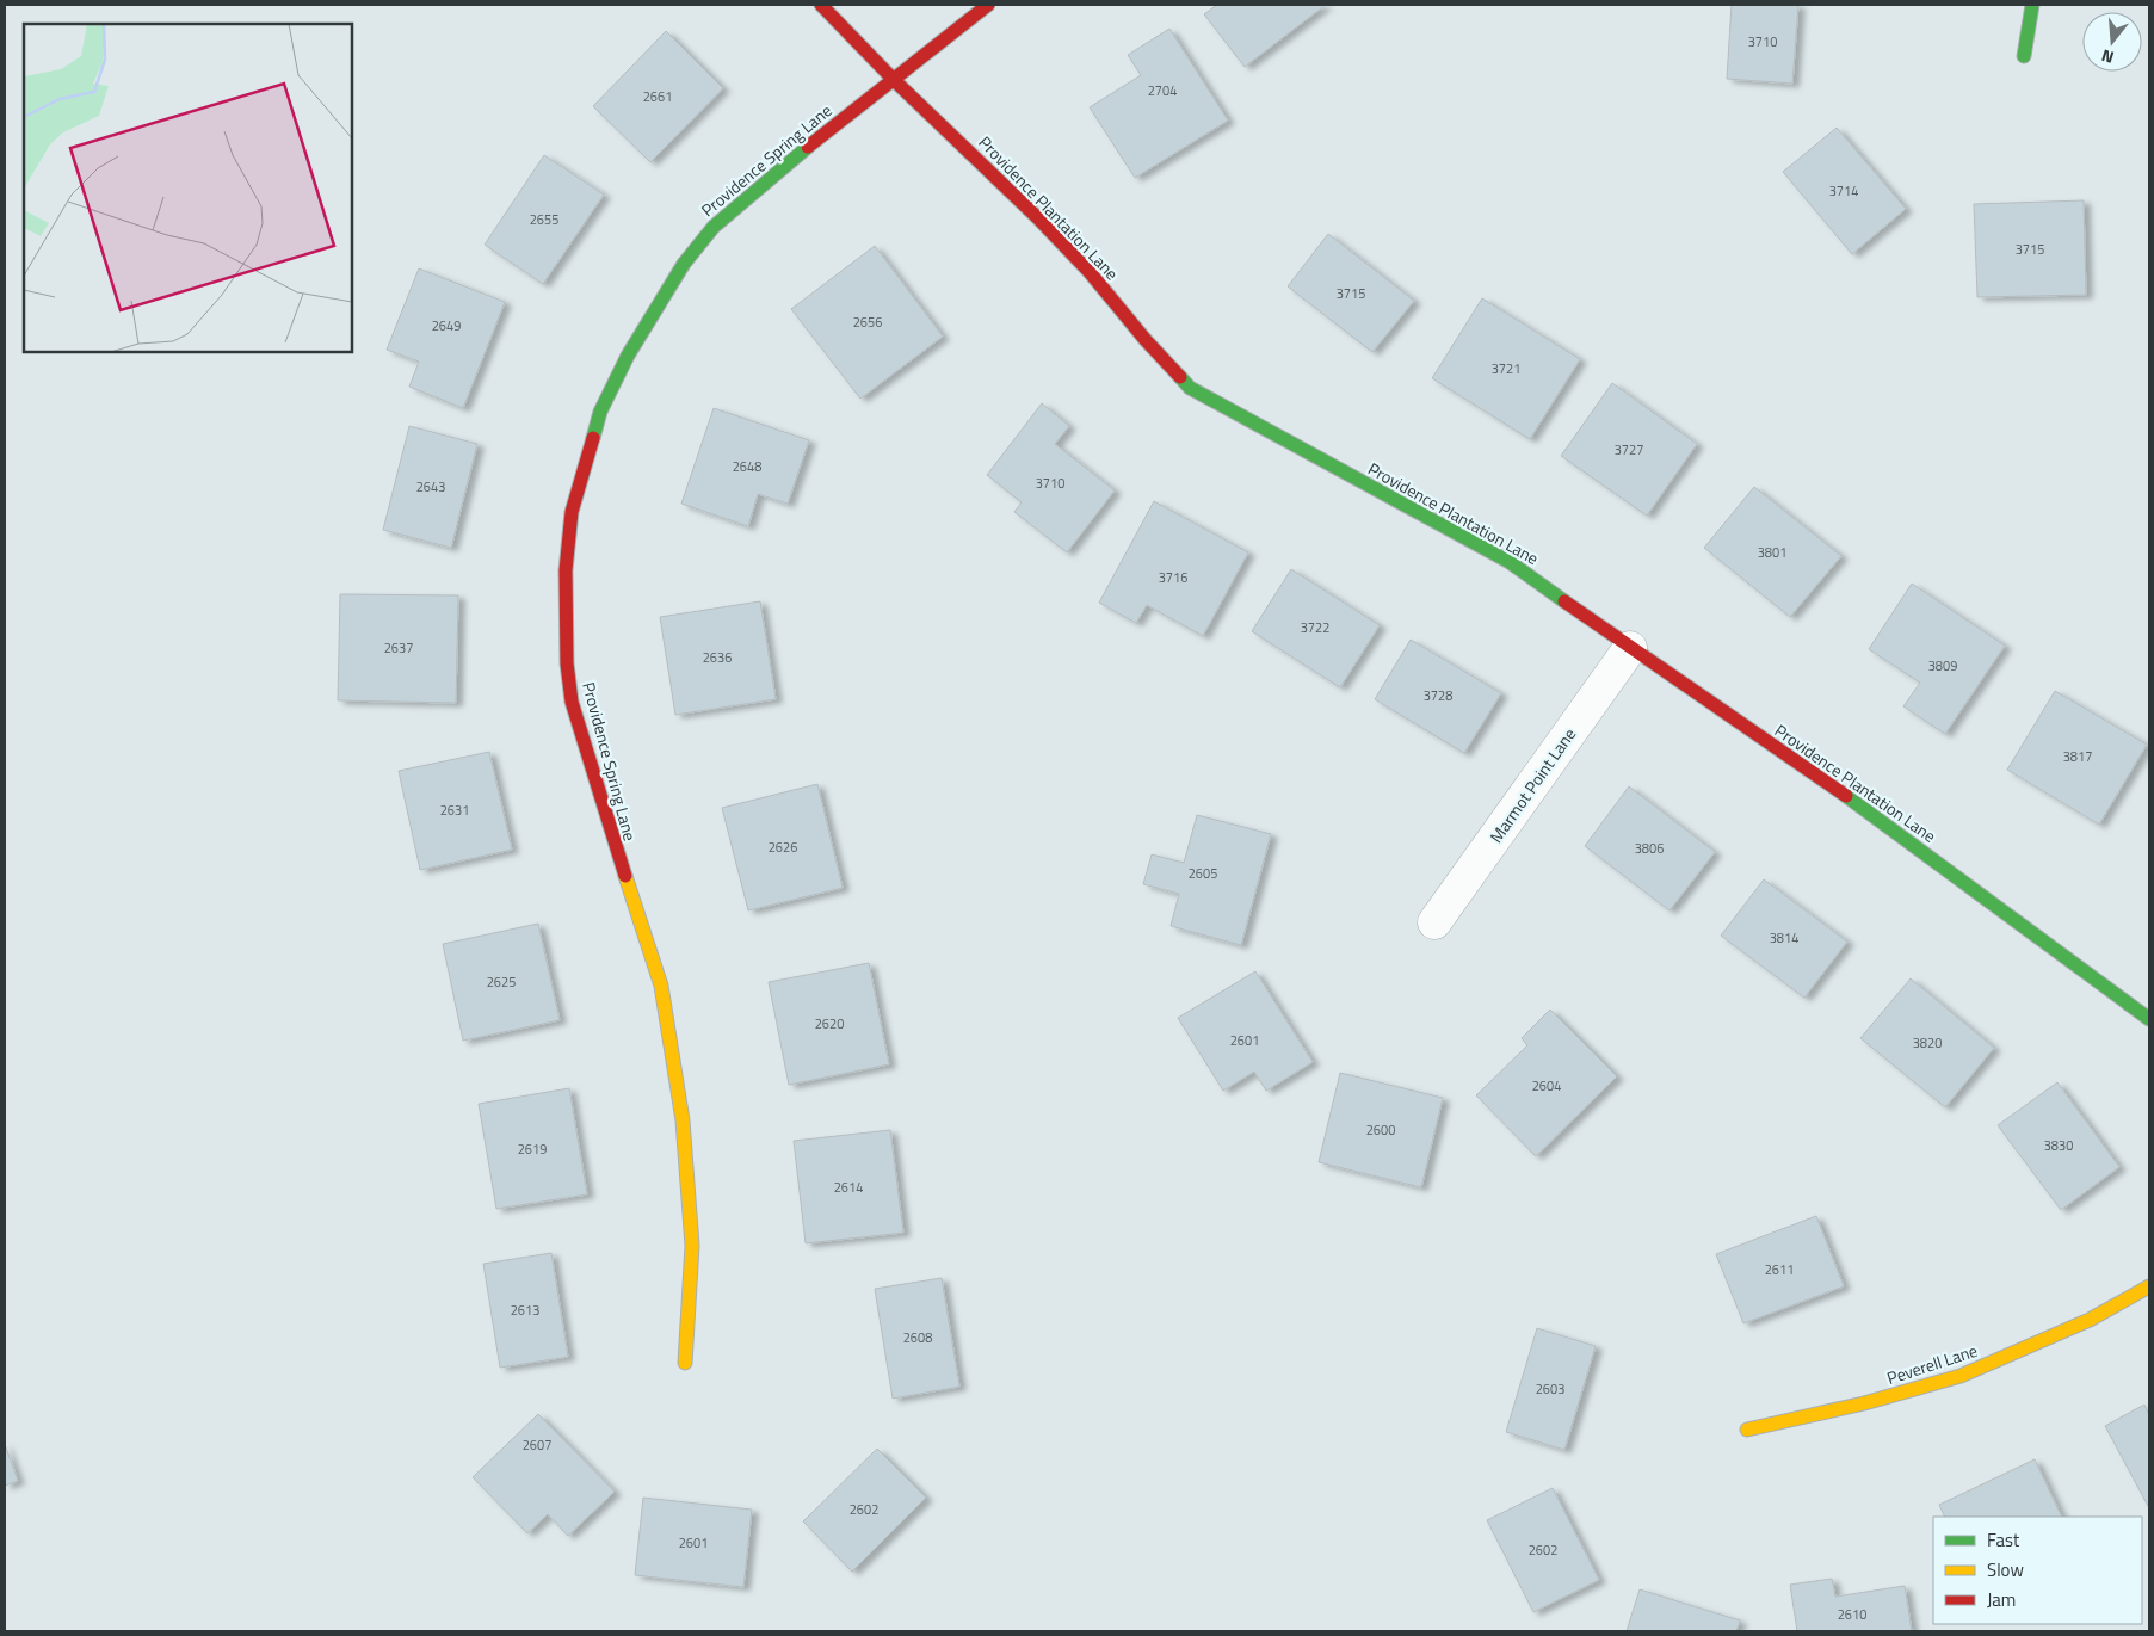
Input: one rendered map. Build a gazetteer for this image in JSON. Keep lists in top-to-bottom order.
{
  "streets": {
    "street": [
      "Providence Spring Lane",
      "Providence Plantation Lane",
      "Marmot Point Lane",
      "Peverell Lane"
    ]
  },
  "crossings": [
    ["Providence Spring Lane", "Providence Plantation Lane"],
    ["Providence Plantation Lane", "Marmot Point Lane"]
  ],
  "house_numbers": [
    "3710",
    "2704",
    "2661",
    "3714",
    "2655",
    "3715",
    "3715",
    "2656",
    "2649",
    "3721",
    "3727",
    "2648",
    "3710",
    "2643",
    "3801",
    "3716",
    "3722",
    "2637",
    "2636",
    "3809",
    "3728",
    "3817",
    "2631",
    "2626",
    "3806",
    "2605",
    "3814",
    "2625",
    "2620",
    "2601",
    "3820",
    "2604",
    "2600",
    "3830",
    "2619",
    "2614",
    "2611",
    "2613",
    "2608",
    "2603",
    "2607",
    "2602",
    "2601",
    "2602",
    "2610"
  ],
  "legend": ["Fast", "Slow", "Jam"],
  "north": "bottom"
}
